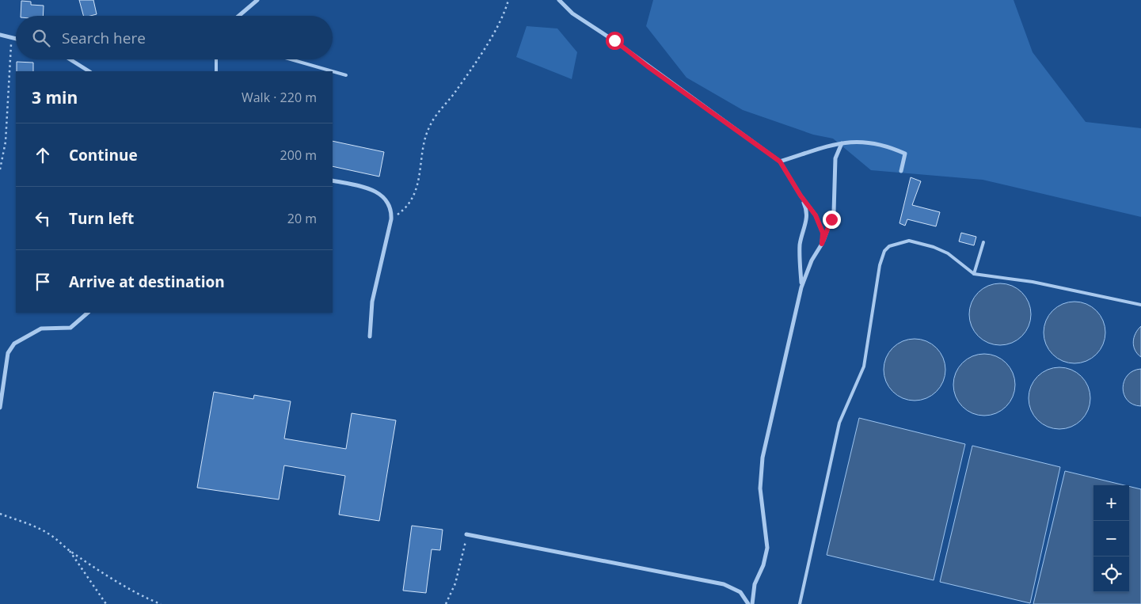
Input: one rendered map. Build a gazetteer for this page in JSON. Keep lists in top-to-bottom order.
{
  "page": {
    "search": "Search here",
    "heading": ["3 min", "Walk · 220 m"],
    "list": [
      ["Continue", "200 m"],
      ["Turn left", "20 m"],
      "Arrive at destination"
    ],
    "map_buttons": ["+", "−"]
  }
}
